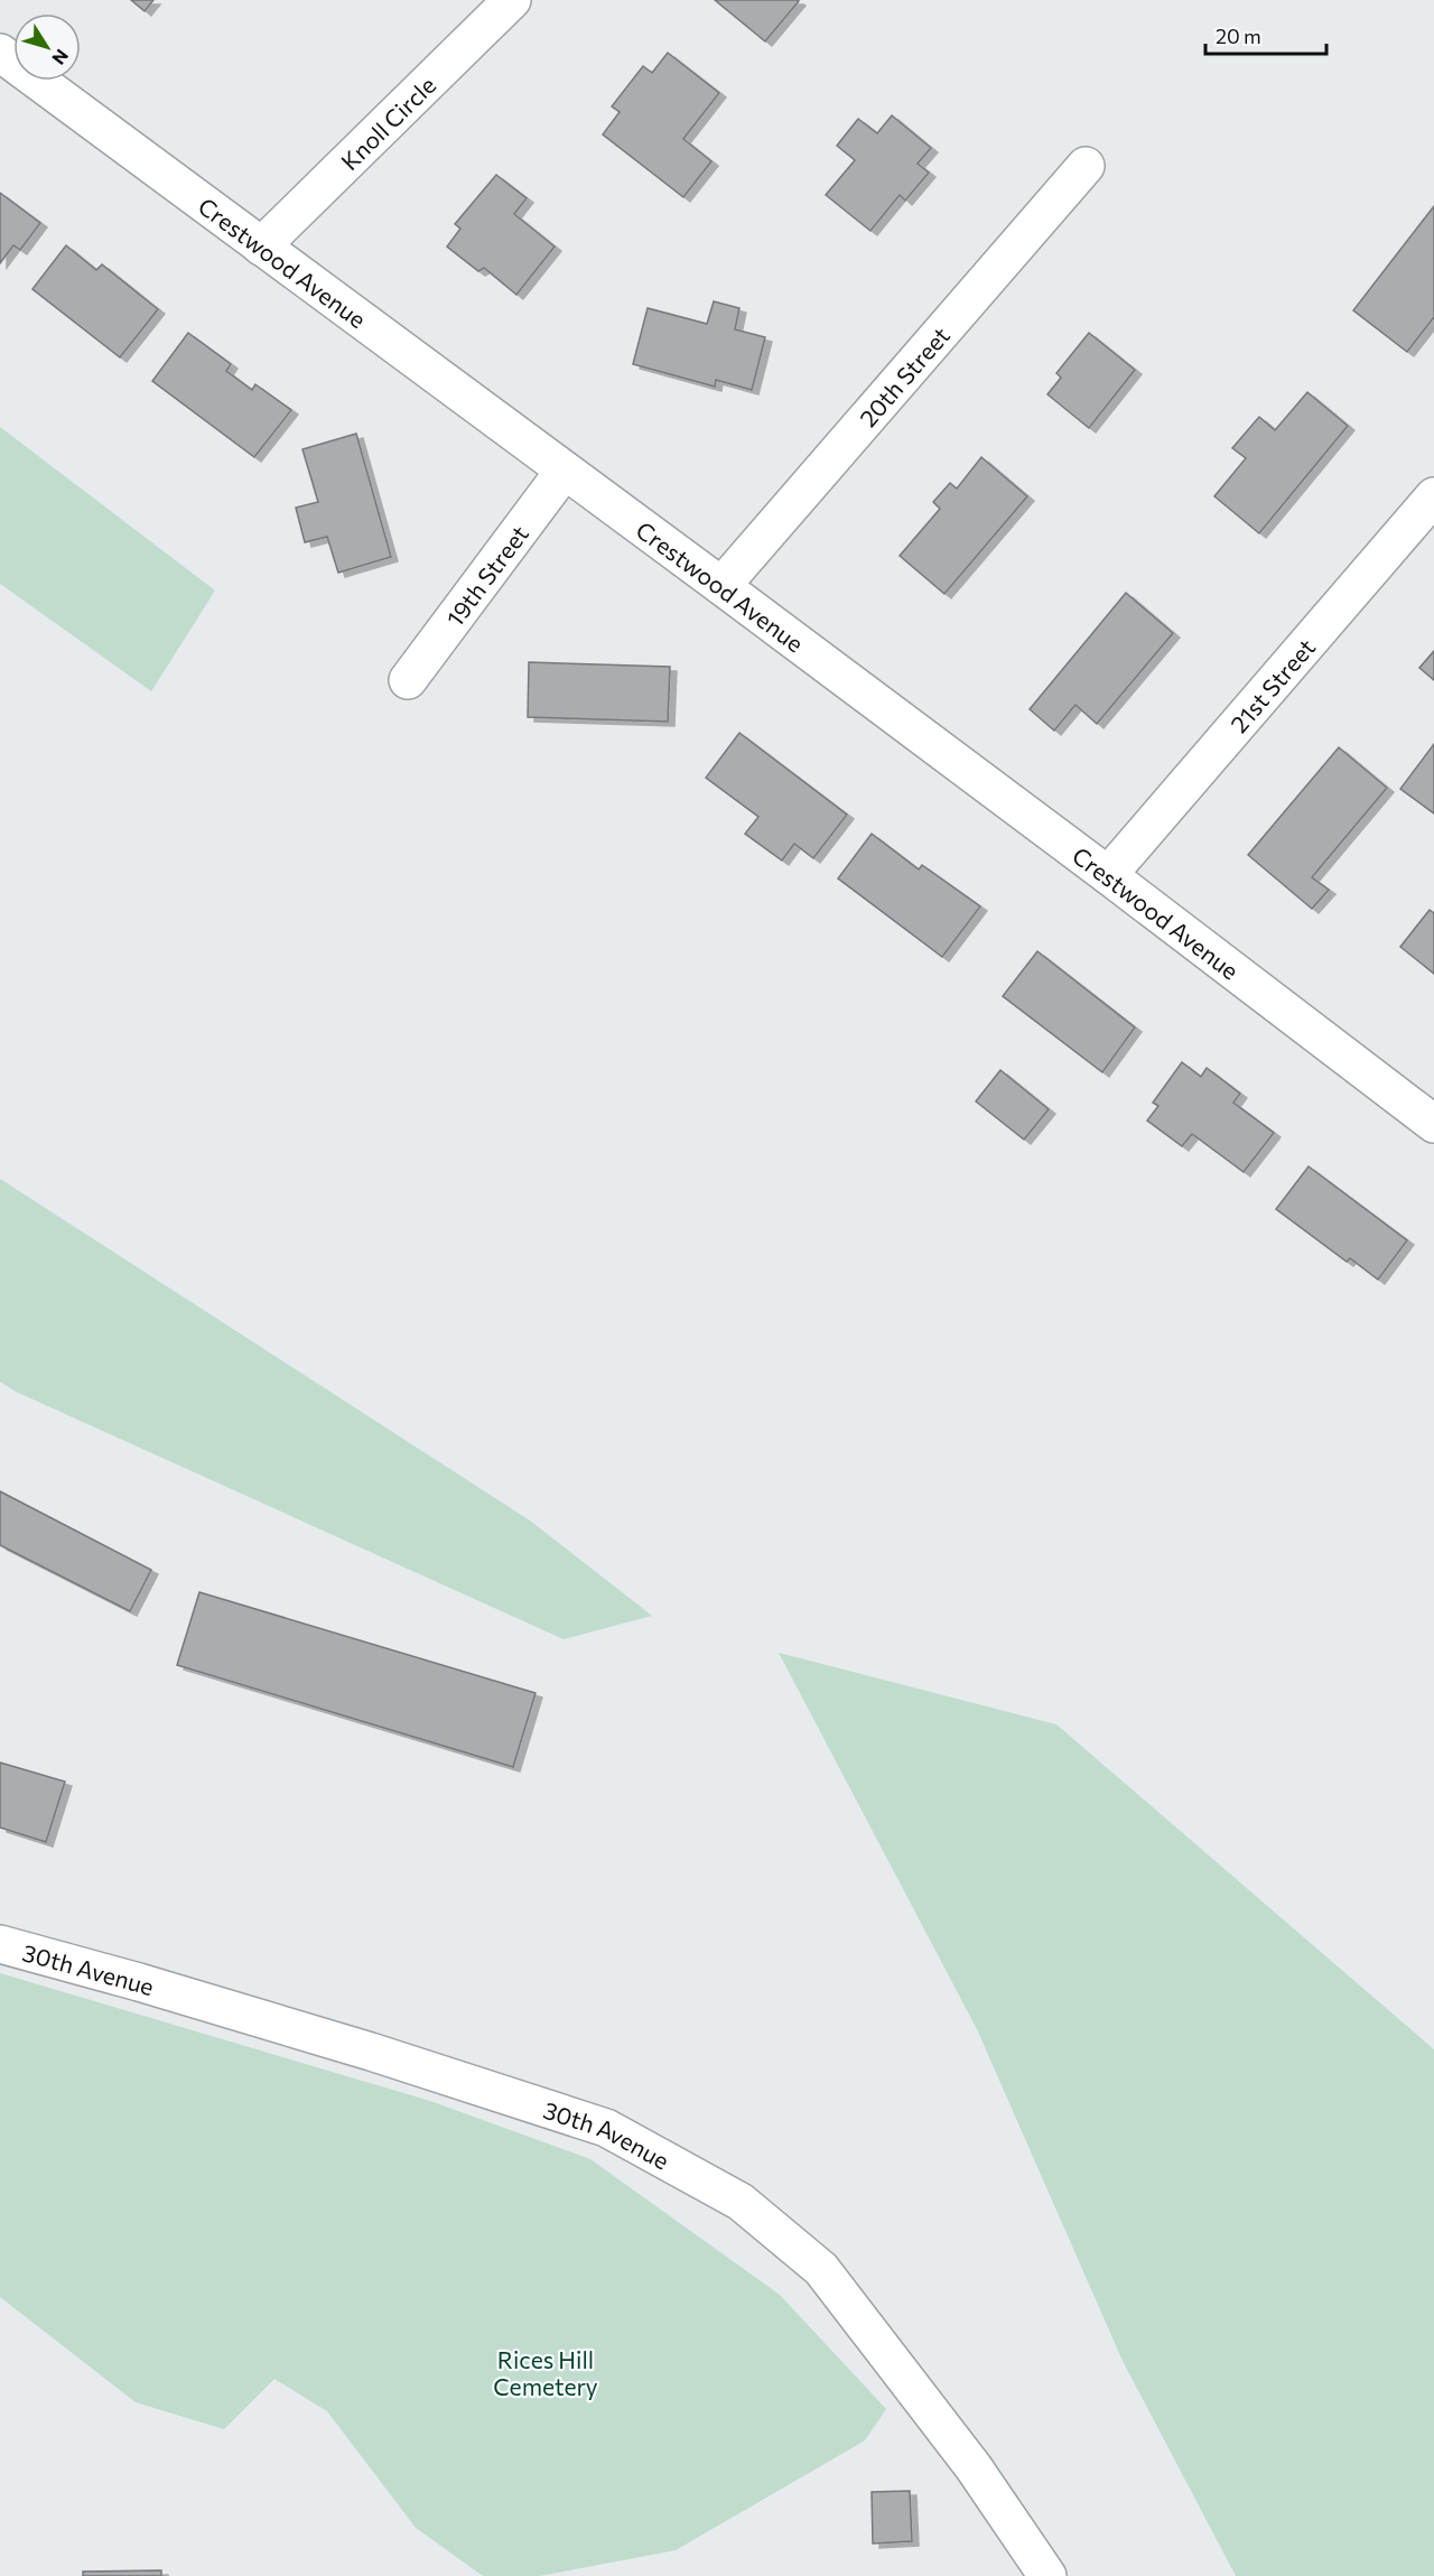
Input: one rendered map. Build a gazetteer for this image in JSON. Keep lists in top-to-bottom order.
{
  "streets": {
    "street": [
      "Knoll Circle",
      "Crestwood Avenue",
      "20th Street",
      "19th Street",
      "21st Street",
      "30th Avenue"
    ]
  },
  "crossings": [
    ["Knoll Circle", "Crestwood Avenue"],
    ["Crestwood Avenue", "20th Street"],
    ["Crestwood Avenue", "19th Street"],
    ["Crestwood Avenue", "21st Street"]
  ],
  "parks": ["Rices Hill Cemetery"],
  "scale_bar": "20 m",
  "north": "bottom right"
}
